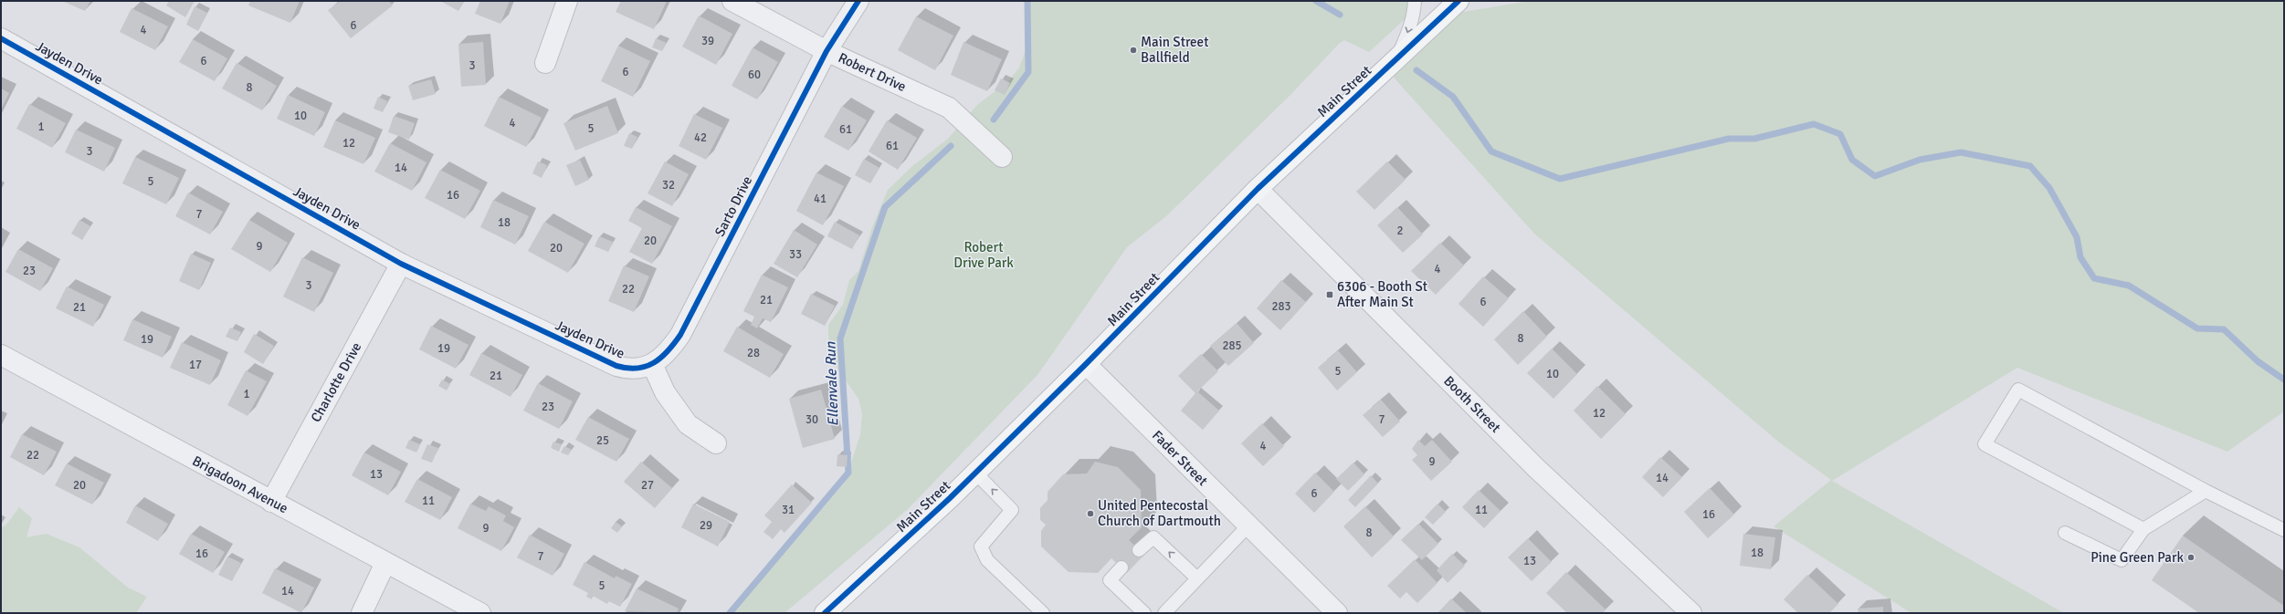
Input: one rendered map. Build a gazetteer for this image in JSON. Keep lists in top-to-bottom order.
{
  "streets": {
    "main road": ["Main Street"],
    "street": [
      "Jayden Drive",
      "Robert Drive",
      "Sarto Drive",
      "Charlotte Drive",
      "Booth Street",
      "Fader Street",
      "Brigadoon Avenue"
    ]
  },
  "crossings": [
    ["Jayden Drive", "Sarto Drive"],
    ["Jayden Drive", "Charlotte Drive"],
    ["Robert Drive", "Sarto Drive"],
    ["Main Street", "Booth Street"],
    ["Main Street", "Fader Street"],
    ["Charlotte Drive", "Brigadoon Avenue"]
  ],
  "water": ["Ellenvale Run"],
  "parks": ["Robert Drive Park"],
  "places": {
    "other": ["Main Street Ballfield", "United Pentecostal Church of Dartmouth", "Pine Green Park"],
    "transit": ["6306 - Booth St After Main St"]
  },
  "house_numbers": [
    "6",
    "4",
    "39",
    "6",
    "3",
    "6",
    "60",
    "8",
    "10",
    "4",
    "1",
    "5",
    "61",
    "42",
    "12",
    "61",
    "3",
    "14",
    "5",
    "32",
    "16",
    "41",
    "7",
    "18",
    "2",
    "20",
    "9",
    "20",
    "33",
    "4",
    "23",
    "3",
    "22",
    "21",
    "6",
    "283",
    "21",
    "8",
    "19",
    "285",
    "19",
    "28",
    "17",
    "5",
    "10",
    "21",
    "1",
    "23",
    "12",
    "30",
    "7",
    "25",
    "4",
    "22",
    "9",
    "13",
    "14",
    "20",
    "27",
    "6",
    "11",
    "31",
    "11",
    "16",
    "29",
    "9",
    "8",
    "18",
    "16",
    "7",
    "13",
    "5",
    "14"
  ]
}
